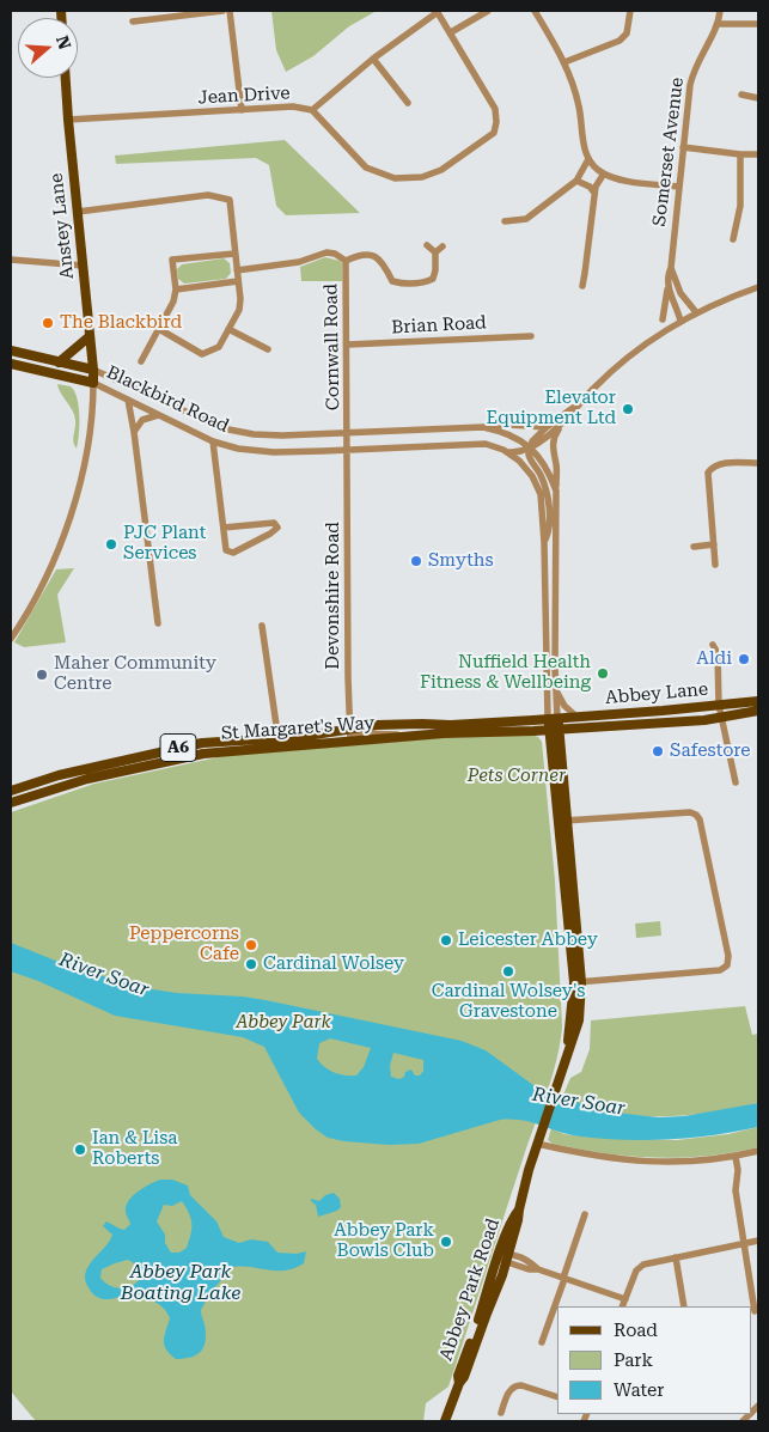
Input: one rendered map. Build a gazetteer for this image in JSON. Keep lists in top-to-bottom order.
{
  "streets": {
    "main road": [
      "Anstey Lane",
      "Blackbird Road",
      "Abbey Lane",
      "St Margaret's Way",
      "A6",
      "Abbey Park Road"
    ],
    "street": [
      "Jean Drive",
      "Somerset Avenue",
      "Brian Road",
      "Cornwall Road",
      "Devonshire Road"
    ]
  },
  "crossings": [
    ["Jean Drive", "Anstey Lane"],
    ["Anstey Lane", "Blackbird Road"],
    ["Brian Road", "Cornwall Road"],
    ["Cornwall Road", "Blackbird Road"],
    ["Blackbird Road", "Devonshire Road"],
    ["Blackbird Road", "Abbey Lane"],
    ["Blackbird Road", "St Margaret's Way"],
    ["Blackbird Road", "Abbey Park Road"],
    ["Devonshire Road", "St Margaret's Way"],
    ["Abbey Lane", "St Margaret's Way"],
    ["Abbey Lane", "Abbey Park Road"],
    ["St Margaret's Way", "Abbey Park Road"]
  ],
  "water": ["River Soar", "Abbey Park Boating Lake"],
  "parks": ["Pets Corner", "Abbey Park"],
  "places": [
    "The Blackbird",
    "Elevator Equipment Ltd",
    "PJC Plant Services",
    "Smyths",
    "Aldi",
    "Nuffield Health Fitness & Wellbeing",
    "Maher Community Centre",
    "Safestore",
    "Leicester Abbey",
    "Peppercorns Cafe",
    "Cardinal Wolsey",
    "Cardinal Wolsey's Gravestone",
    "Ian & Lisa Roberts",
    "Abbey Park Bowls Club"
  ],
  "legend": ["Road", "Park", "Water"],
  "north": "right"
}
